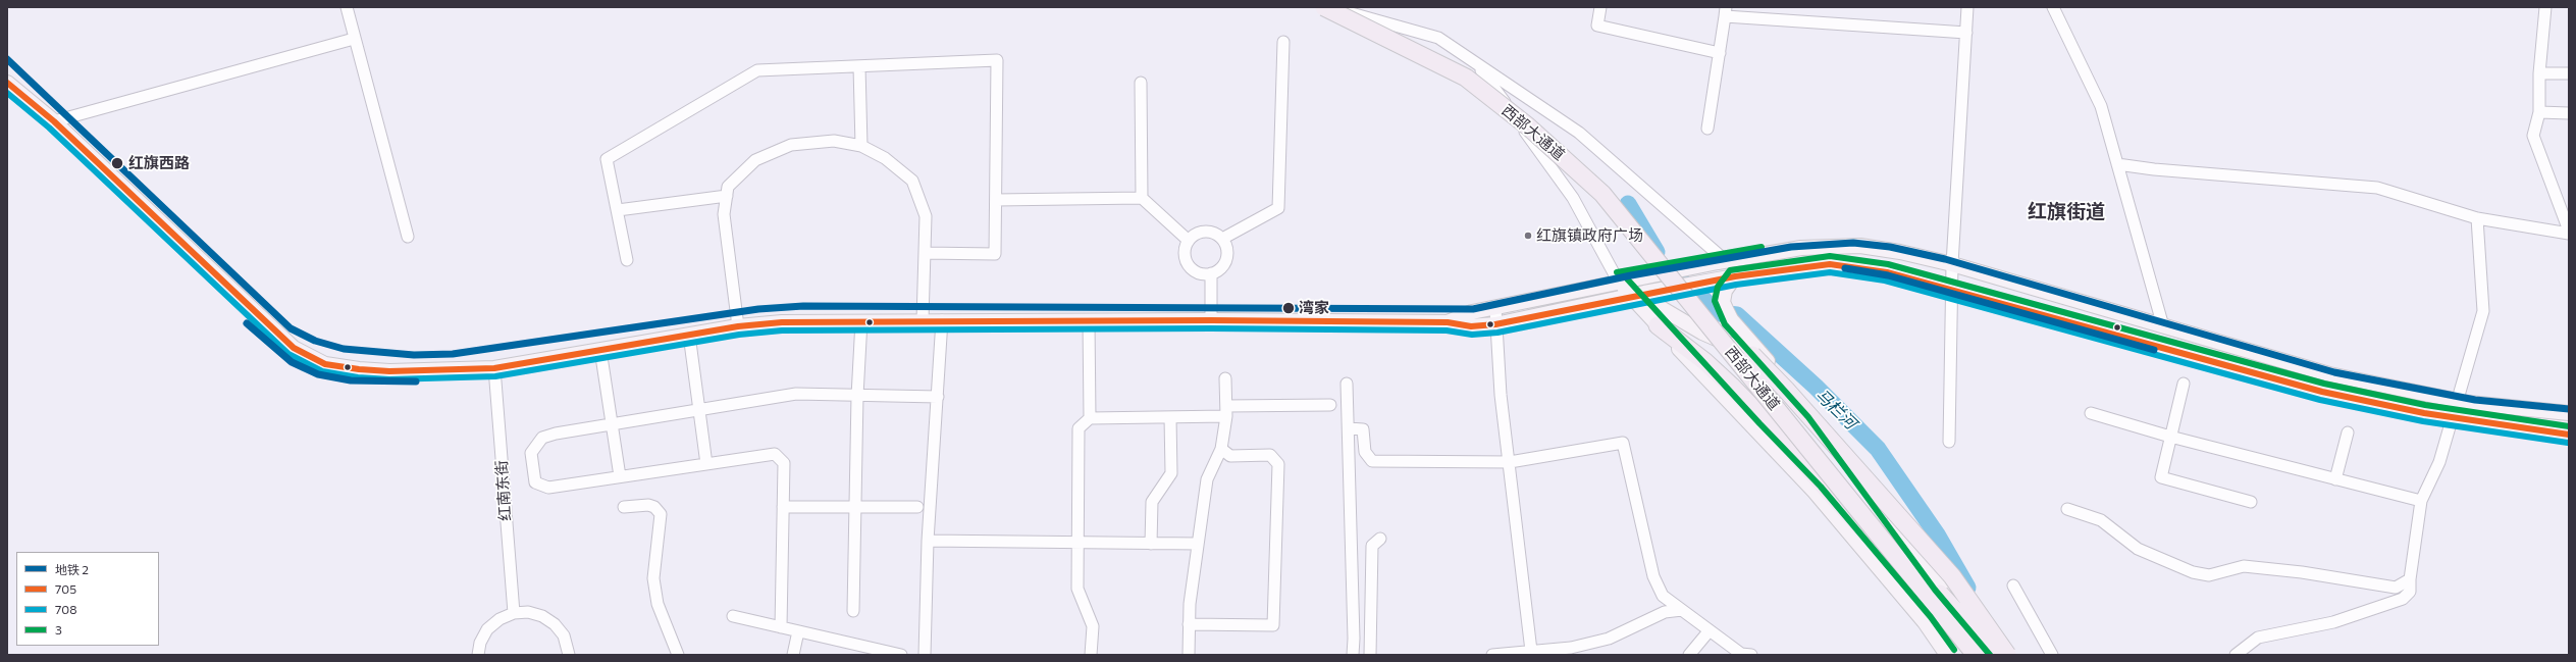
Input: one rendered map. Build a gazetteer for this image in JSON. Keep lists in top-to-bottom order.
{
  "streets": {
    "highway": ["西部大通道"],
    "street": ["红南东街"]
  },
  "districts": ["红旗街道"],
  "water": ["马栏河"],
  "places": ["红旗西路", "红旗镇政府广场", "湾家"],
  "lines": [
    "metro line 2",
    "transit line 705",
    "transit line 708",
    "transit line 3"
  ],
  "legend": [
    "地铁 2",
    "705",
    "708",
    "3"
  ]
}
